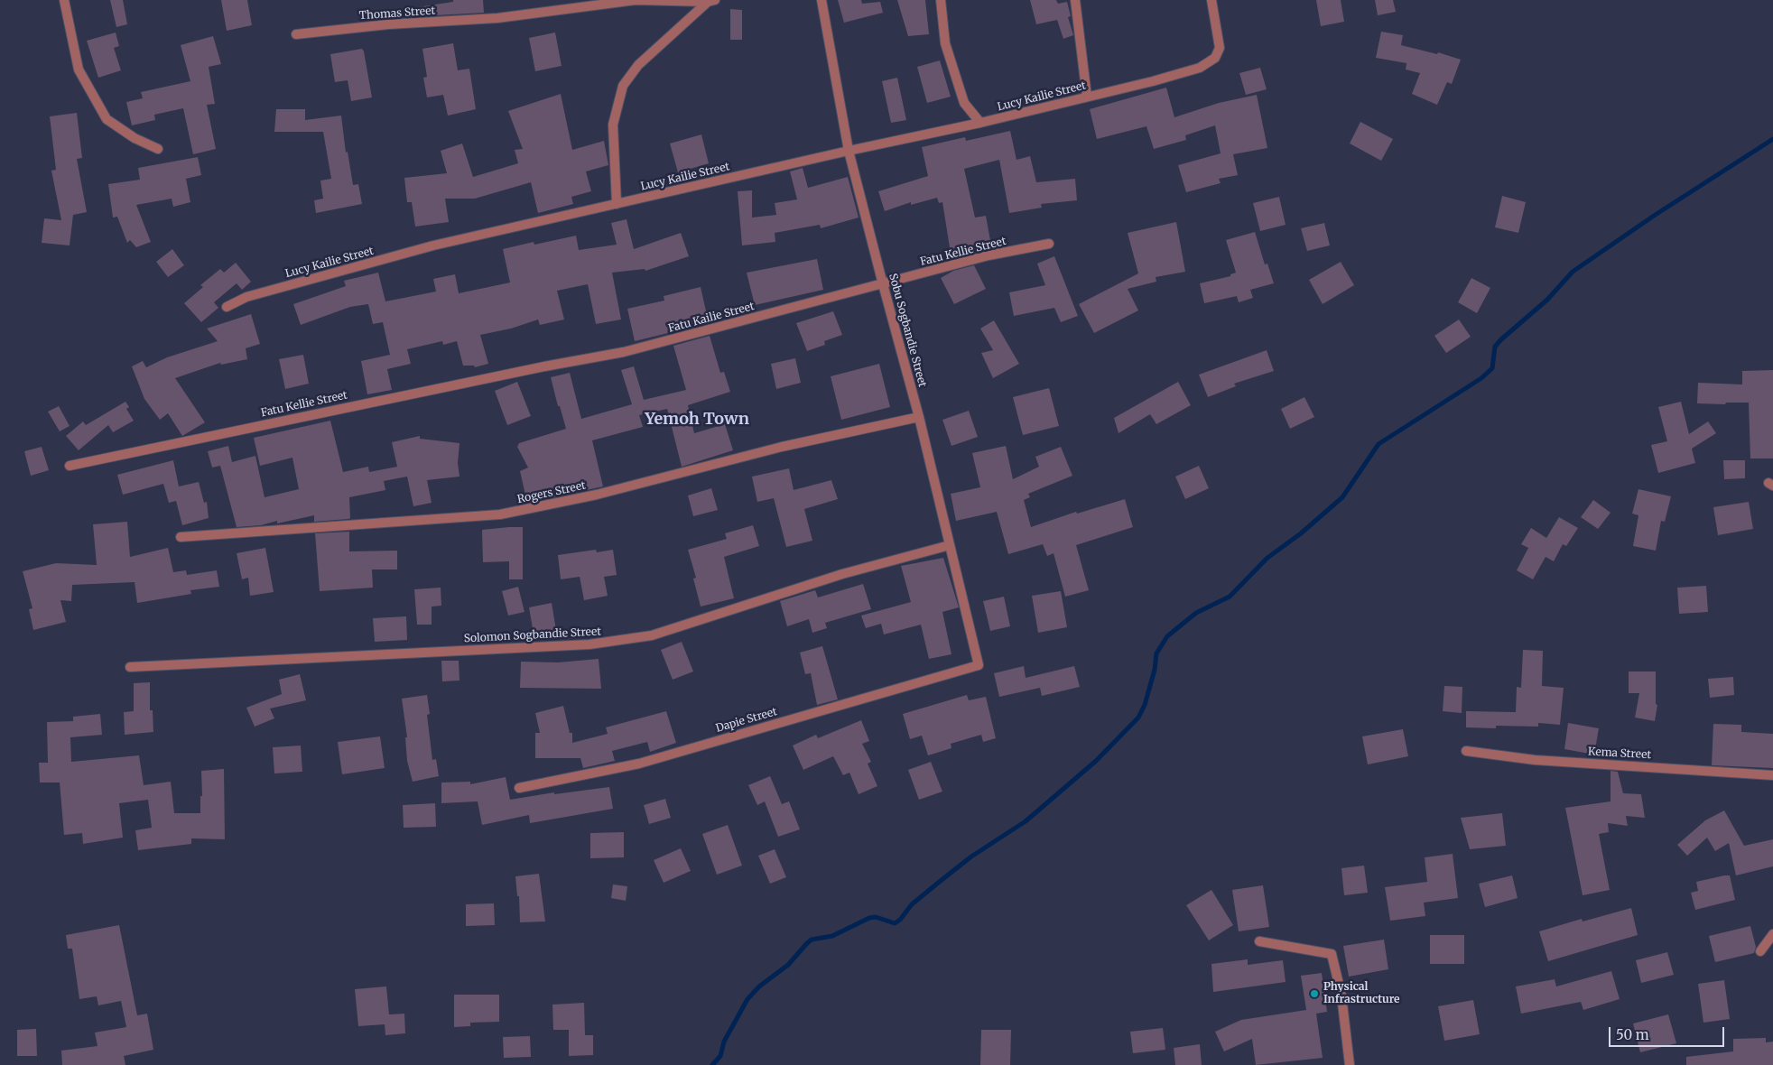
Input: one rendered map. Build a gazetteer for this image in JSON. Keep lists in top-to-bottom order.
{
  "streets": {
    "street": [
      "Thomas Street",
      "Lucy Kailie Street",
      "Fatu Kellie Street",
      "Fatu Kailie Street",
      "Sobu Sogbandie Street",
      "Rogers Street",
      "Solomon Sogbandie Street",
      "Dapie Street",
      "Kema Street"
    ]
  },
  "crossings": [
    ["Lucy Kailie Street", "Sobu Sogbandie Street"],
    ["Fatu Kellie Street", "Fatu Kailie Street"],
    ["Fatu Kellie Street", "Sobu Sogbandie Street"],
    ["Fatu Kailie Street", "Sobu Sogbandie Street"],
    ["Sobu Sogbandie Street", "Rogers Street"],
    ["Sobu Sogbandie Street", "Solomon Sogbandie Street"],
    ["Sobu Sogbandie Street", "Dapie Street"]
  ],
  "districts": ["Yemoh Town"],
  "places": ["Physical Infrastructure"],
  "scale_bar": "50 m"
}
